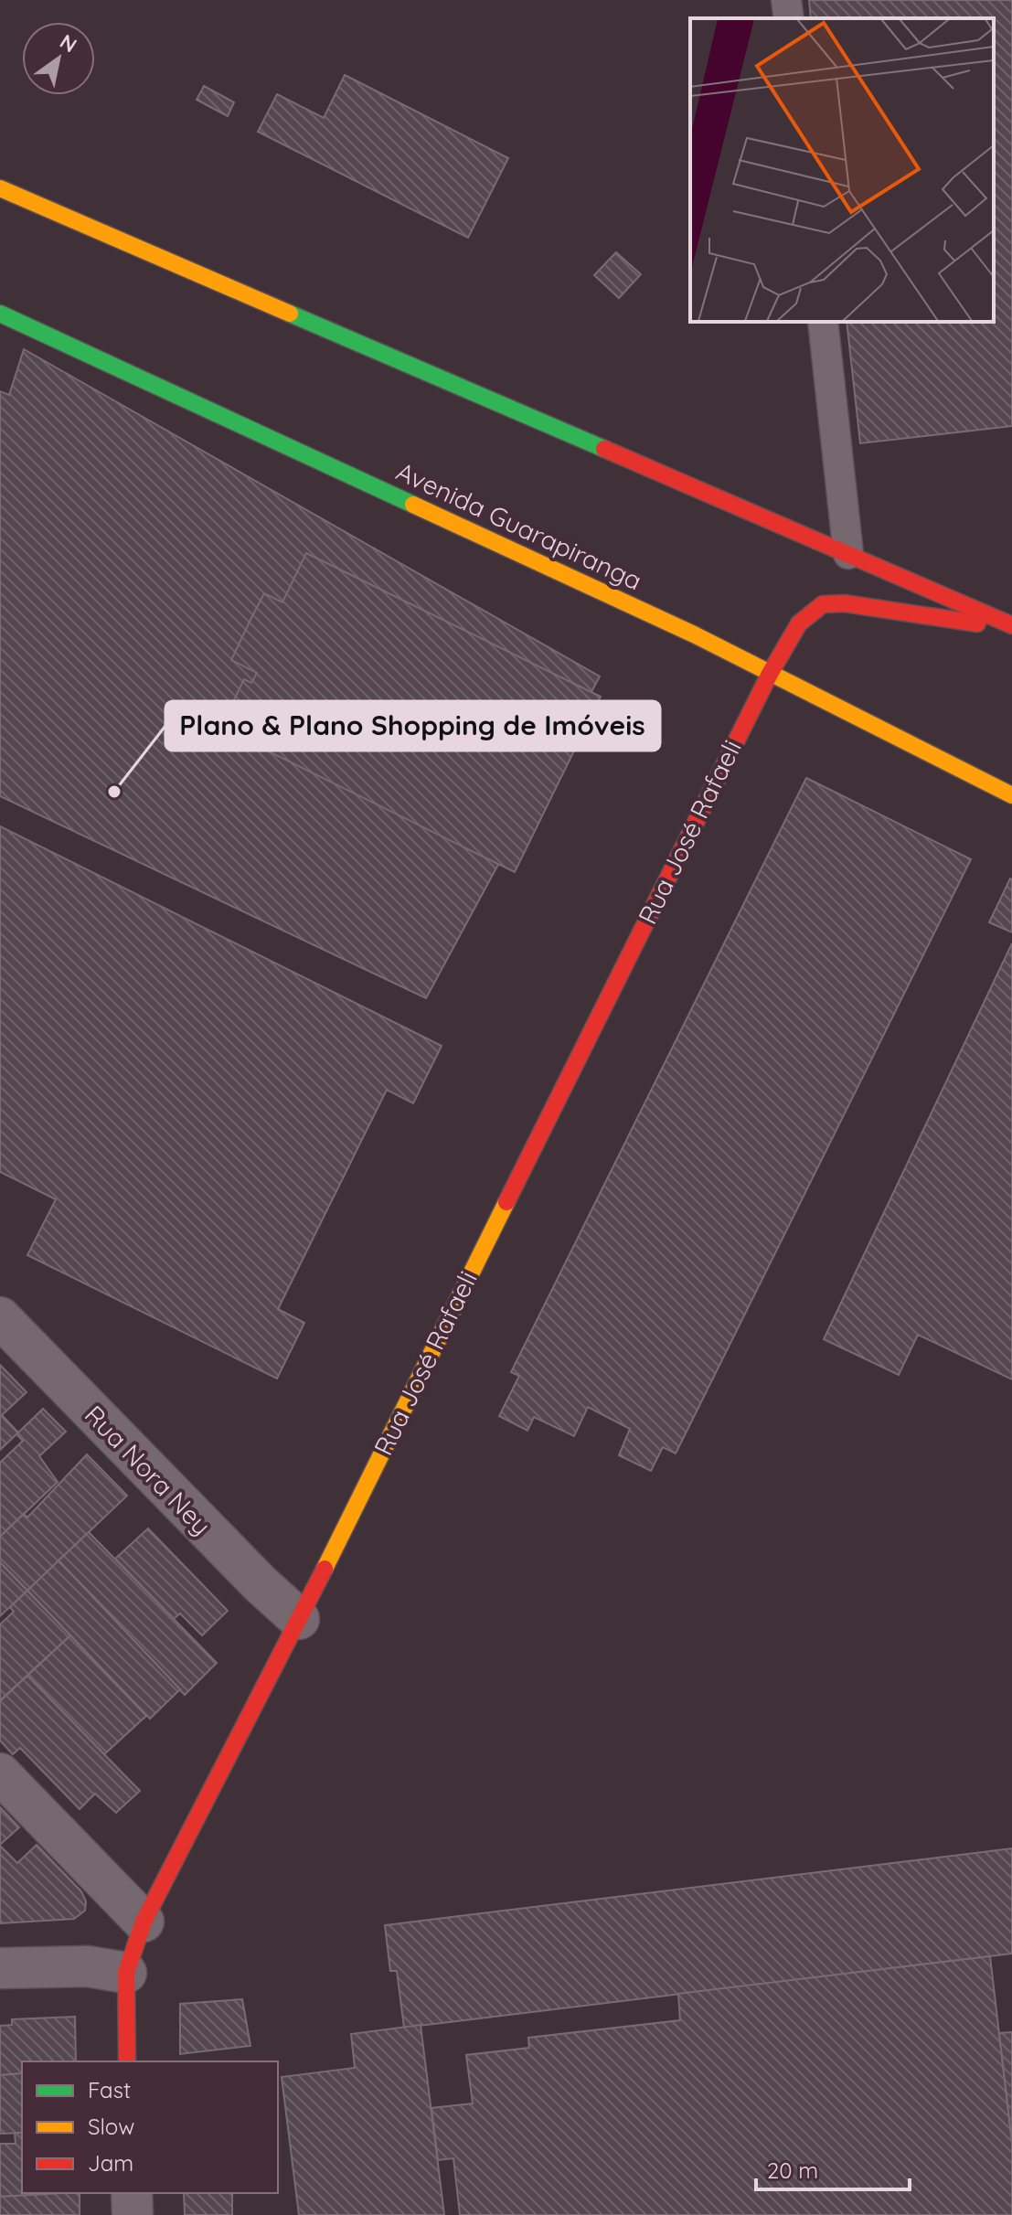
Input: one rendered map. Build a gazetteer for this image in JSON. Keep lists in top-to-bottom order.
{
  "streets": {
    "main road": ["Avenida Guarapiranga", "Rua José Rafaeli"],
    "street": ["Rua Nora Ney"]
  },
  "crossings": [
    ["Avenida Guarapiranga", "Rua José Rafaeli"],
    ["Rua José Rafaeli", "Rua Nora Ney"]
  ],
  "places": ["Plano & Plano Shopping de Imóveis"],
  "legend": ["Fast", "Slow", "Jam"],
  "scale_bar": "20 m",
  "north": "top right"
}
